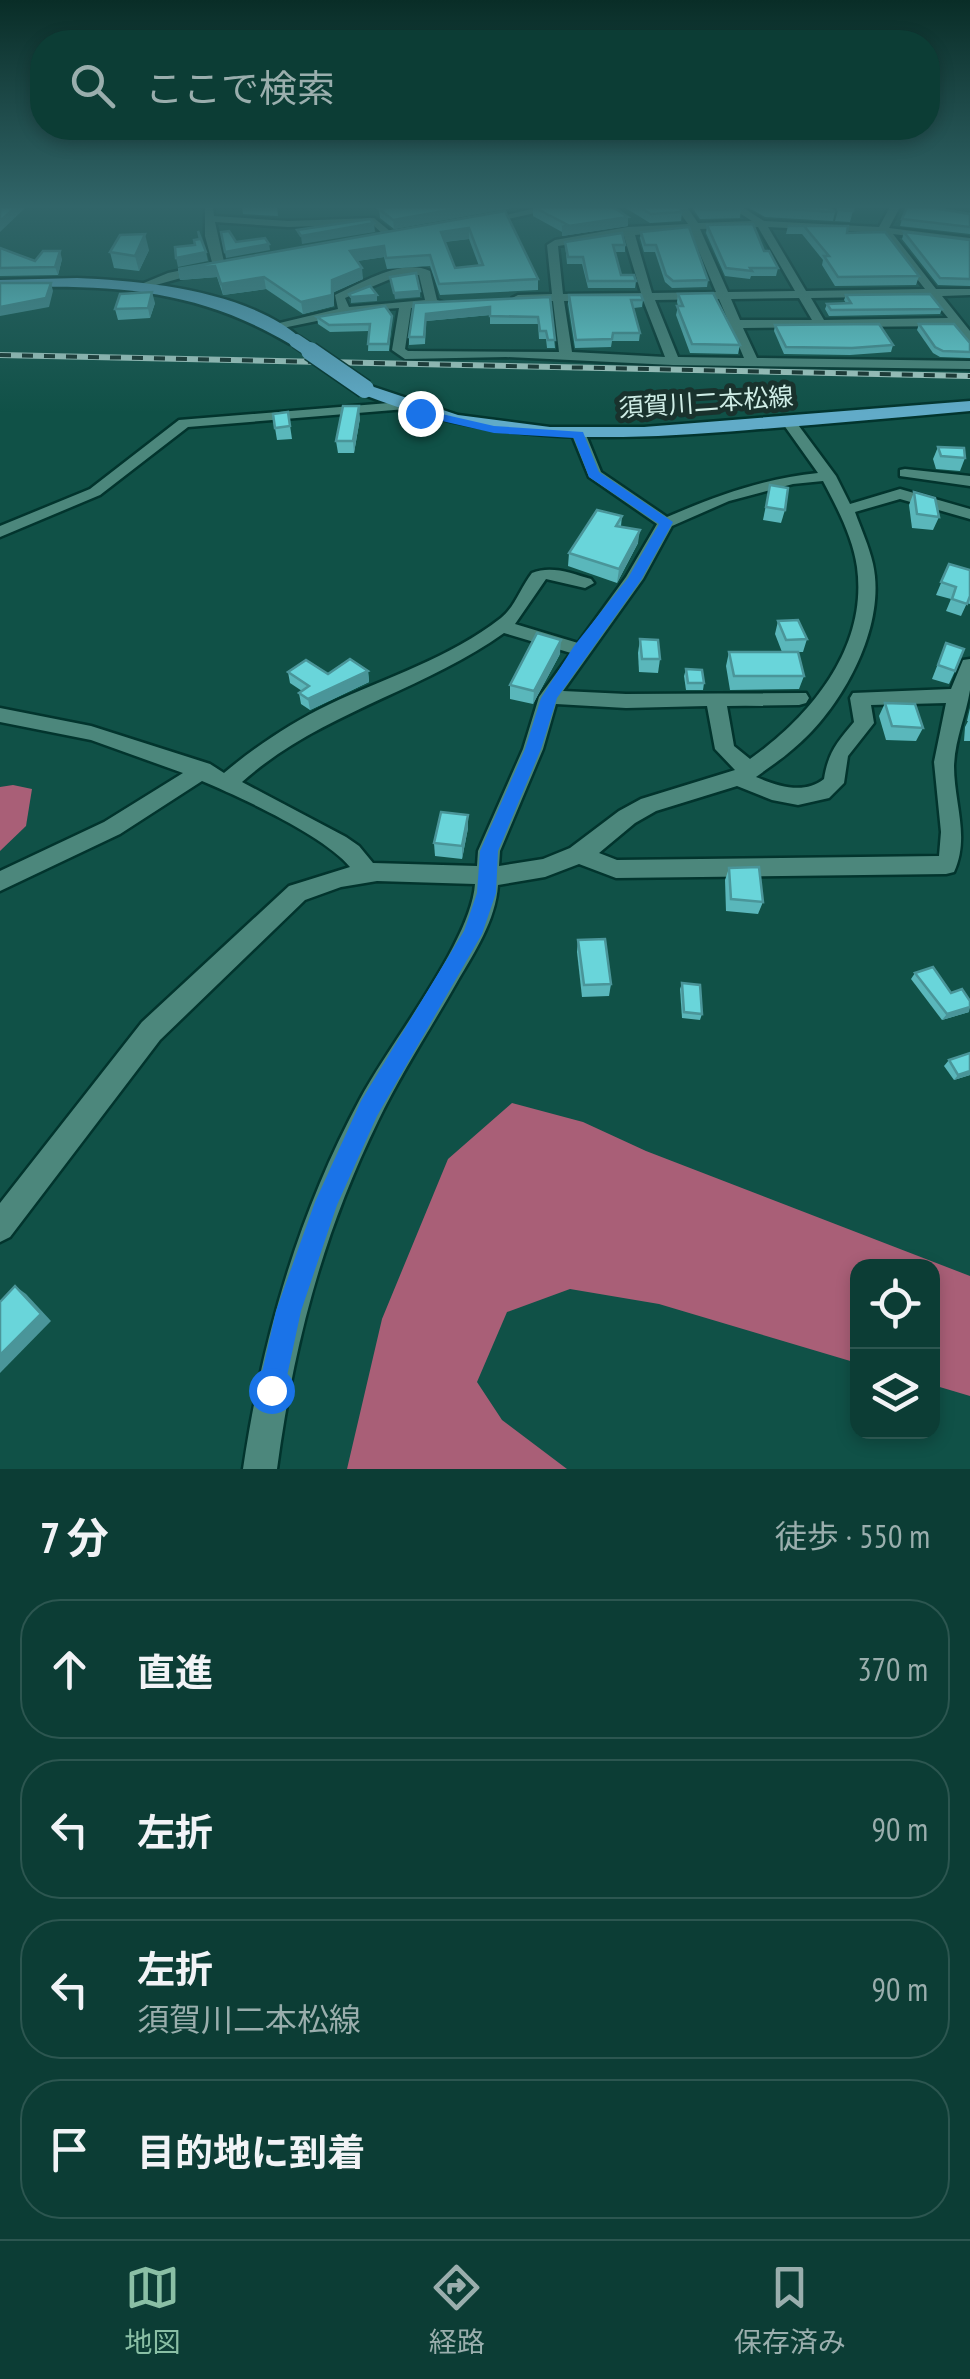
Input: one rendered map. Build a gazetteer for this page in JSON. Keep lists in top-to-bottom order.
{
  "streets": {
    "main road": ["須賀川二本松線"]
  },
  "page": {
    "search": "ここで検索",
    "heading": ["7 分", "徒歩 · 550 m"],
    "list": [
      ["直進", "370 m"],
      ["左折", "90 m"],
      ["左折", "須賀川二本松線", "90 m"],
      "目的地に到着"
    ],
    "nav": ["地図", "経路", "保存済み"]
  }
}
